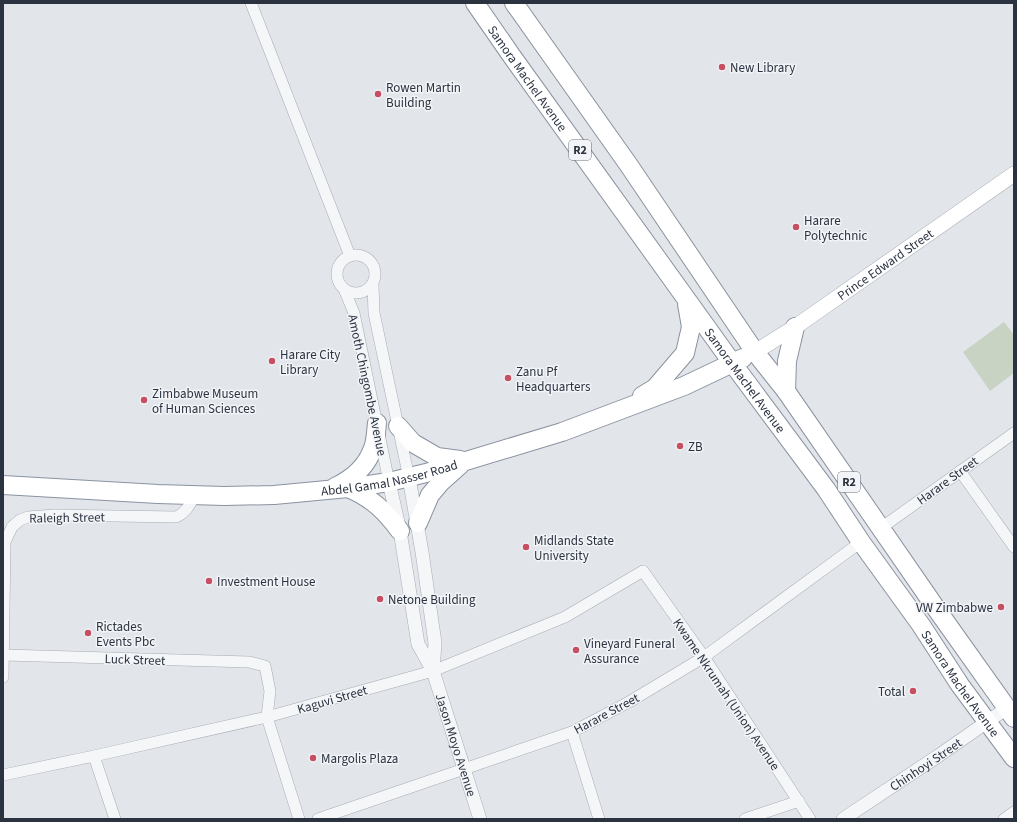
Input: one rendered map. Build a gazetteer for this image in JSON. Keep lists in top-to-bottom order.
{
  "streets": {
    "highway": ["Samora Machel Avenue", "R2", "Abdel Gamal Nasser Road"],
    "main road": ["Prince Edward Street"],
    "street": [
      "Amoth Chingombe Avenue",
      "Harare Street",
      "Raleigh Street",
      "Luck Street",
      "Kwame Nkrumah (Union) Avenue",
      "Kaguvi Street",
      "Jason Moyo Avenue",
      "Chinhoyi Street"
    ]
  },
  "crossings": [
    ["Samora Machel Avenue", "Prince Edward Street"],
    ["Samora Machel Avenue", "Abdel Gamal Nasser Road"],
    ["Samora Machel Avenue", "Harare Street"],
    ["Samora Machel Avenue", "Chinhoyi Street"],
    ["Prince Edward Street", "Abdel Gamal Nasser Road"],
    ["Amoth Chingombe Avenue", "Abdel Gamal Nasser Road"],
    ["Amoth Chingombe Avenue", "Jason Moyo Avenue"],
    ["Abdel Gamal Nasser Road", "Raleigh Street"],
    ["Abdel Gamal Nasser Road", "Jason Moyo Avenue"],
    ["Harare Street", "Kwame Nkrumah (Union) Avenue"],
    ["Harare Street", "Jason Moyo Avenue"],
    ["Raleigh Street", "Luck Street"],
    ["Luck Street", "Kaguvi Street"],
    ["Kwame Nkrumah (Union) Avenue", "Kaguvi Street"],
    ["Kaguvi Street", "Jason Moyo Avenue"]
  ],
  "places": [
    "New Library",
    "Rowen Martin Building",
    "Harare Polytechnic",
    "Harare City Library",
    "Zanu Pf Headquarters",
    "Zimbabwe Museum of Human Sciences",
    "ZB",
    "Midlands State University",
    "Investment House",
    "Netone Building",
    "VW Zimbabwe",
    "Rictades Events Pbc",
    "Vineyard Funeral Assurance",
    "Total",
    "Margolis Plaza"
  ]
}
